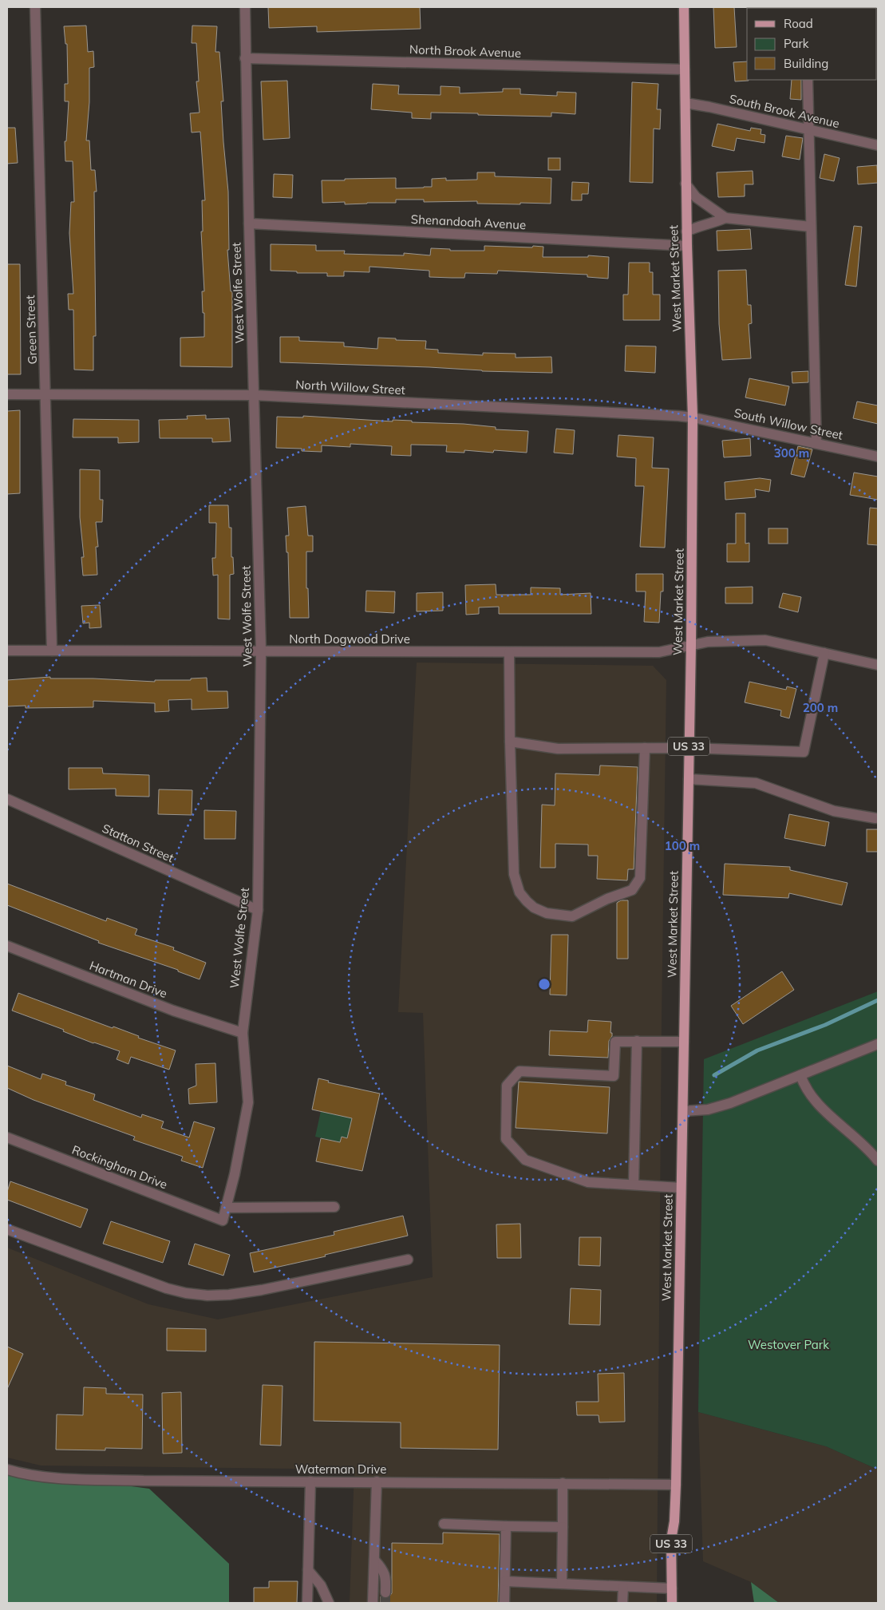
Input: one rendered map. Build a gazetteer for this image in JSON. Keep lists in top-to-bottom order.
{
  "streets": {
    "main road": ["West Market Street", "US 33"],
    "street": [
      "North Brook Avenue",
      "South Brook Avenue",
      "Shenandoah Avenue",
      "West Wolfe Street",
      "Green Street",
      "North Willow Street",
      "South Willow Street",
      "North Dogwood Drive",
      "Statton Street",
      "Hartman Drive",
      "Rockingham Drive",
      "Waterman Drive"
    ]
  },
  "crossings": [
    ["North Brook Avenue", "West Market Street"],
    ["North Brook Avenue", "West Wolfe Street"],
    ["South Brook Avenue", "West Market Street"],
    ["Shenandoah Avenue", "West Market Street"],
    ["Shenandoah Avenue", "West Wolfe Street"],
    ["West Market Street", "North Willow Street"],
    ["West Market Street", "South Willow Street"],
    ["West Market Street", "North Dogwood Drive"],
    ["West Market Street", "Waterman Drive"],
    ["West Wolfe Street", "North Willow Street"],
    ["West Wolfe Street", "North Dogwood Drive"],
    ["West Wolfe Street", "Statton Street"],
    ["West Wolfe Street", "Hartman Drive"],
    ["West Wolfe Street", "Rockingham Drive"],
    ["Green Street", "North Willow Street"],
    ["Green Street", "North Dogwood Drive"],
    ["North Willow Street", "South Willow Street"]
  ],
  "parks": ["Westover Park"],
  "legend": ["Road", "Park", "Building"],
  "rings": ["300 m", "200 m", "100 m"]
}
